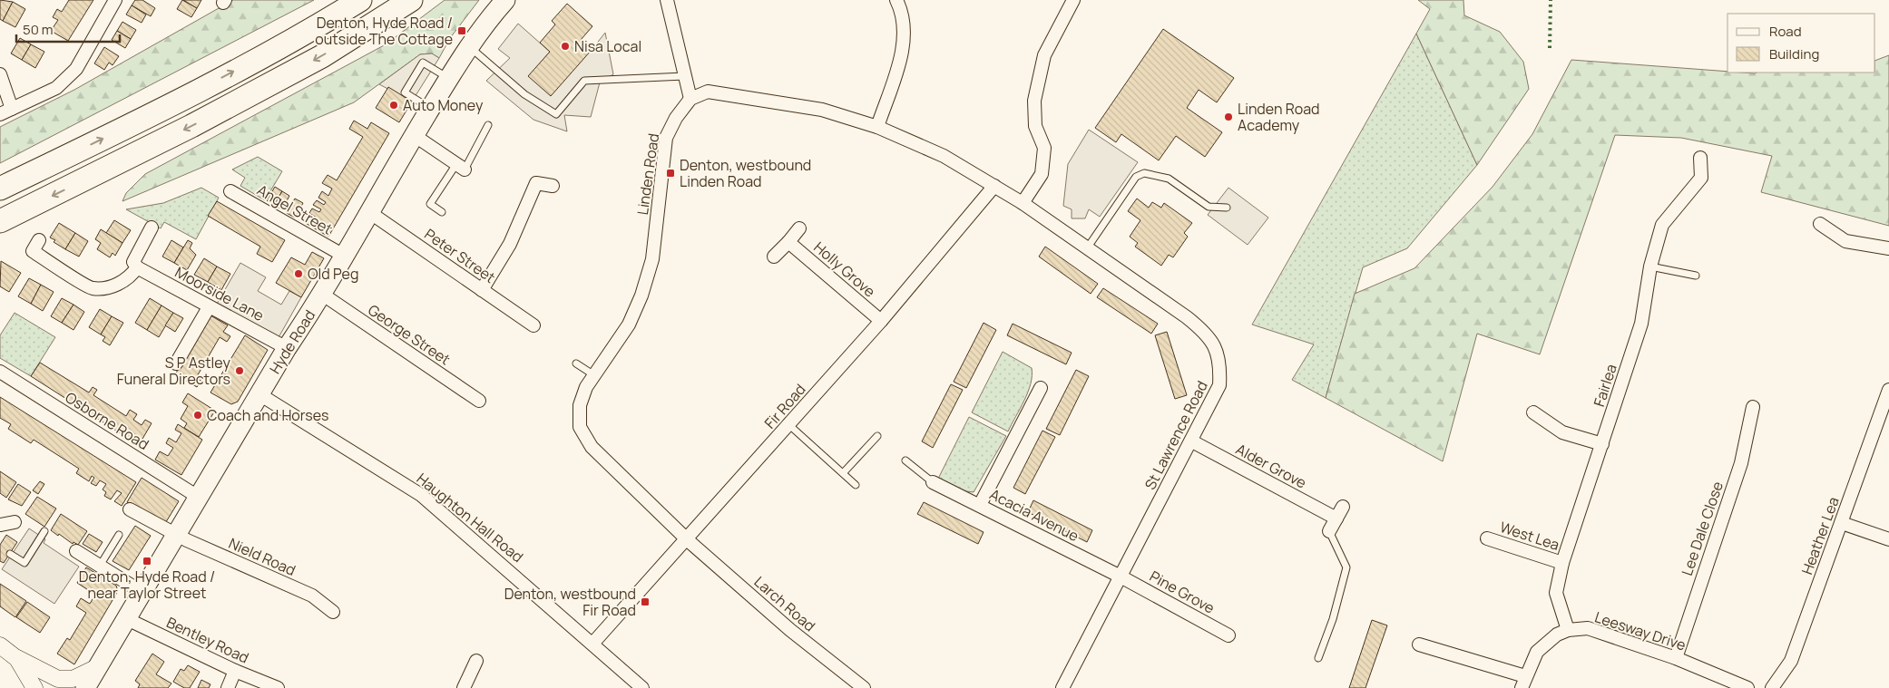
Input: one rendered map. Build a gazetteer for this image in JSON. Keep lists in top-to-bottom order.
{
  "streets": {
    "main road": ["Hyde Road"],
    "street": [
      "Linden Road",
      "Angel Street",
      "Peter Street",
      "Holly Grove",
      "Moorside Lane",
      "George Street",
      "Fairlea",
      "Fir Road",
      "Osborne Road",
      "St Lawrence Road",
      "Alder Grove",
      "Acacia Avenue",
      "Haughton Hall Road",
      "Lee Dale Close",
      "West Lea",
      "Heather Lea",
      "Nield Road",
      "Pine Grove",
      "Larch Road",
      "Leesway Drive",
      "Bentley Road"
    ]
  },
  "crossings": [
    ["Linden Road", "Fir Road"],
    ["Linden Road", "Larch Road"],
    ["Angel Street", "Hyde Road"],
    ["Peter Street", "Hyde Road"],
    ["Holly Grove", "Fir Road"],
    ["Moorside Lane", "Hyde Road"],
    ["George Street", "Hyde Road"],
    ["Hyde Road", "Osborne Road"],
    ["Hyde Road", "Haughton Hall Road"],
    ["Hyde Road", "Nield Road"],
    ["Hyde Road", "Bentley Road"],
    ["Fairlea", "West Lea"],
    ["Fairlea", "Leesway Drive"],
    ["Fir Road", "Haughton Hall Road"],
    ["Fir Road", "Larch Road"],
    ["St Lawrence Road", "Alder Grove"],
    ["St Lawrence Road", "Acacia Avenue"],
    ["St Lawrence Road", "Pine Grove"],
    ["Acacia Avenue", "Pine Grove"],
    ["Lee Dale Close", "Leesway Drive"]
  ],
  "places": {
    "transit": [
      "Denton, Hyde Road / outside The Cottage",
      "Denton, westbound Linden Road",
      "Denton, Hyde Road / near Taylor Street",
      "Denton, westbound Fir Road"
    ],
    "other": [
      "Nisa Local",
      "Auto Money",
      "Linden Road Academy",
      "Old Peg",
      "S P Astley Funeral Directors",
      "Coach and Horses"
    ]
  },
  "legend": ["Road", "Building"],
  "scale_bar": "50 m"
}
